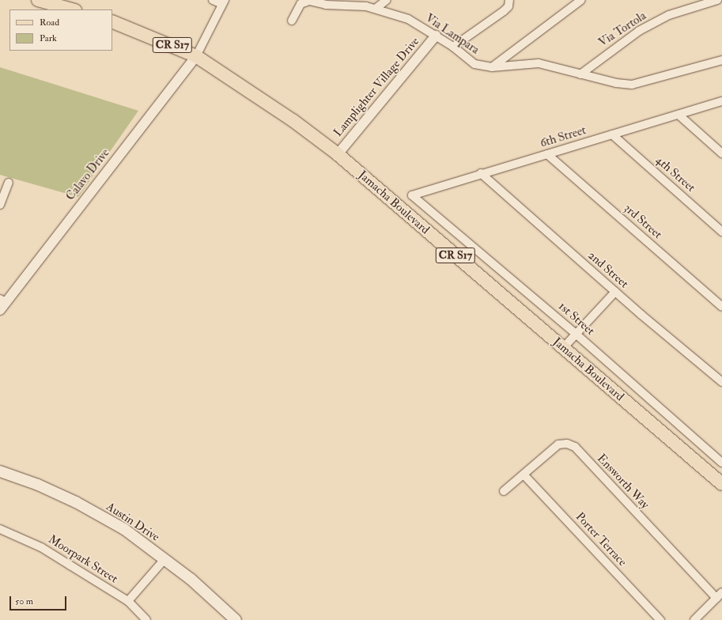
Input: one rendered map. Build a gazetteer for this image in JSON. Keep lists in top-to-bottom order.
{
  "streets": {
    "main road": ["CR S17", "Jamacha Boulevard", "Austin Drive"],
    "street": [
      "Via Tortola",
      "Via Lampara",
      "Lamplighter Village Drive",
      "6th Street",
      "4th Street",
      "Calavo Drive",
      "3rd Street",
      "2nd Street",
      "1st Street",
      "Ensworth Way",
      "Porter Terrace",
      "Moorpark Street"
    ]
  },
  "crossings": [
    ["Via Tortola", "Via Lampara"],
    ["Via Lampara", "Lamplighter Village Drive"],
    ["Lamplighter Village Drive", "Jamacha Boulevard"],
    ["6th Street", "4th Street"],
    ["6th Street", "3rd Street"],
    ["6th Street", "2nd Street"],
    ["6th Street", "1st Street"],
    ["Calavo Drive", "Jamacha Boulevard"],
    ["Ensworth Way", "Porter Terrace"]
  ],
  "legend": ["Road", "Park"],
  "scale_bar": "50 m"
}
